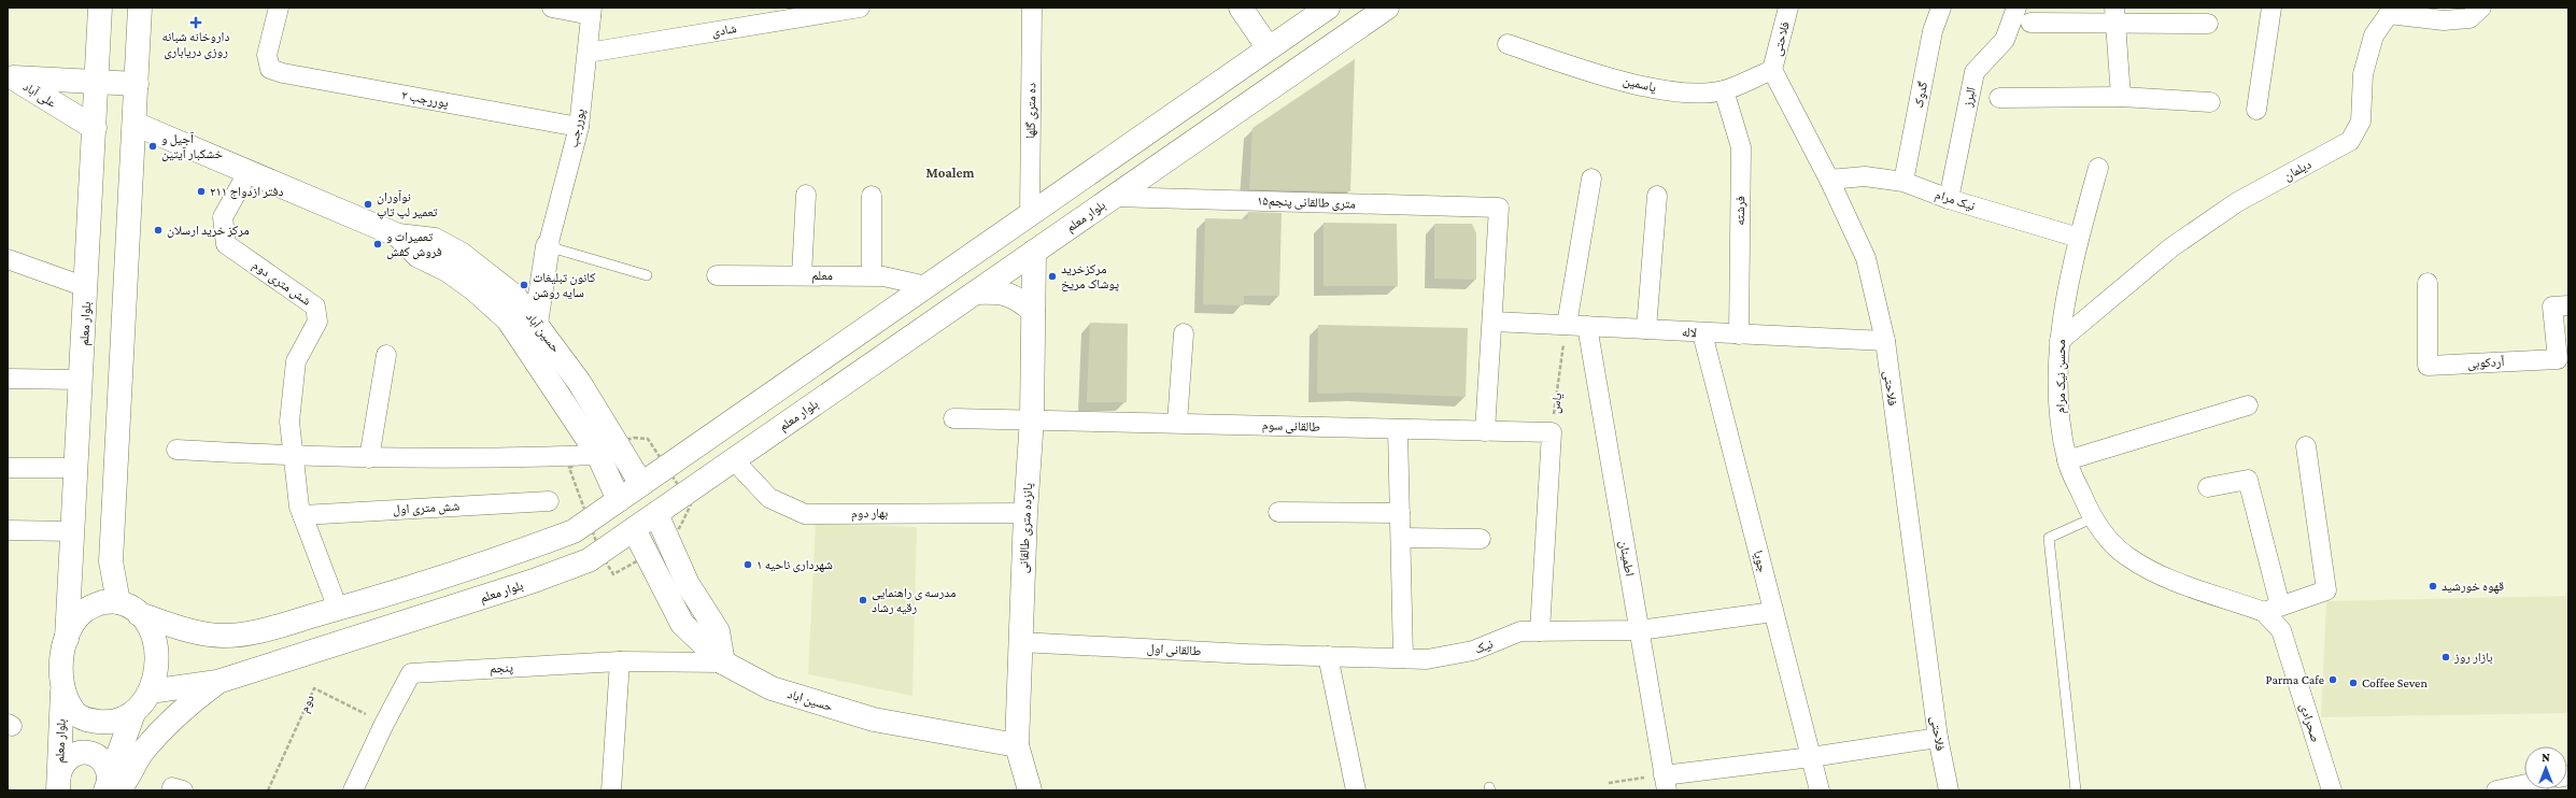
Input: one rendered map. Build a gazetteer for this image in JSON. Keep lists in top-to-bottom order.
{
  "streets": {
    "main road": [
      "علی آباد",
      "پوررجب",
      "بلوار معلم",
      "حسین آباد",
      "پانزده متری طالقانی",
      "حسین اباد"
    ],
    "street": [
      "شادی",
      "فلاحتی",
      "یاسمین",
      "گدوک",
      "البرز",
      "پوررجب ۲",
      "ده متری گلها",
      "دیلمان",
      "نیک مرام",
      "۱۵متری طالقانی پنجم",
      "فرشته",
      "معلم",
      "شش متری دوم",
      "لاله",
      "آردکوبی",
      "محسن نیک مرام",
      "یاس",
      "طالقانی سوم",
      "شش متری اول",
      "بهار دوم",
      "اطمینان",
      "جویا",
      "نیک",
      "طالقانی اول",
      "پنجم",
      "صحرادی"
    ],
    "path": ["دوم"]
  },
  "crossings": [
    ["شادی", "پوررجب"],
    ["فلاحتی", "یاسمین"],
    ["فلاحتی", "نیک مرام"],
    ["فلاحتی", "لاله"],
    ["یاسمین", "فرشته"],
    ["علی آباد", "بلوار معلم"],
    ["گدوک", "نیک مرام"],
    ["البرز", "نیک مرام"],
    ["پوررجب ۲", "پوررجب"],
    ["ده متری گلها", "پانزده متری طالقانی"],
    ["پوررجب", "حسین آباد"],
    ["دیلمان", "محسن نیک مرام"],
    ["نیک مرام", "محسن نیک مرام"],
    ["۱۵متری طالقانی پنجم", "بلوار معلم"],
    ["۱۵متری طالقانی پنجم", "لاله"],
    ["فرشته", "لاله"],
    ["بلوار معلم", "حسین آباد"],
    ["بلوار معلم", "بهار دوم"],
    ["بلوار معلم", "پانزده متری طالقانی"],
    ["بلوار معلم", "حسین اباد"],
    ["شش متری دوم", "حسین آباد"],
    ["شش متری دوم", "شش متری اول"],
    ["حسین آباد", "حسین اباد"],
    ["لاله", "یاس"],
    ["لاله", "اطمینان"],
    ["لاله", "جویا"],
    ["محسن نیک مرام", "صحرادی"],
    ["یاس", "طالقانی سوم"],
    ["یاس", "نیک"],
    ["طالقانی سوم", "پانزده متری طالقانی"],
    ["بهار دوم", "پانزده متری طالقانی"],
    ["پانزده متری طالقانی", "طالقانی اول"],
    ["پانزده متری طالقانی", "حسین اباد"],
    ["اطمینان", "نیک"],
    ["جویا", "نیک"],
    ["نیک", "طالقانی اول"],
    ["پنجم", "حسین اباد"],
    ["پنجم", "دوم"]
  ],
  "districts": ["Moalem"],
  "places": {
    "health": ["داروخانه شبانه روزی دریاباری"],
    "other": [
      "آجیل و خشکبار آیتین",
      "دفتر ازدواج ۲۱۱",
      "نوآوران تعمیر لپ تاپ",
      "مرکز خرید ارسلان",
      "تعمیرات و فروش کفش",
      "مرکزخرید پوشاک مریخ",
      "کانون تبلیغات سایه روشن",
      "شهرداری ناحیه ۱",
      "قهوه خورشید",
      "مدرسه ی راهنمایی رقیه رشاد",
      "بازار روز",
      "Parma Cafe",
      "Coffee Seven"
    ]
  },
  "north": "top"
}
